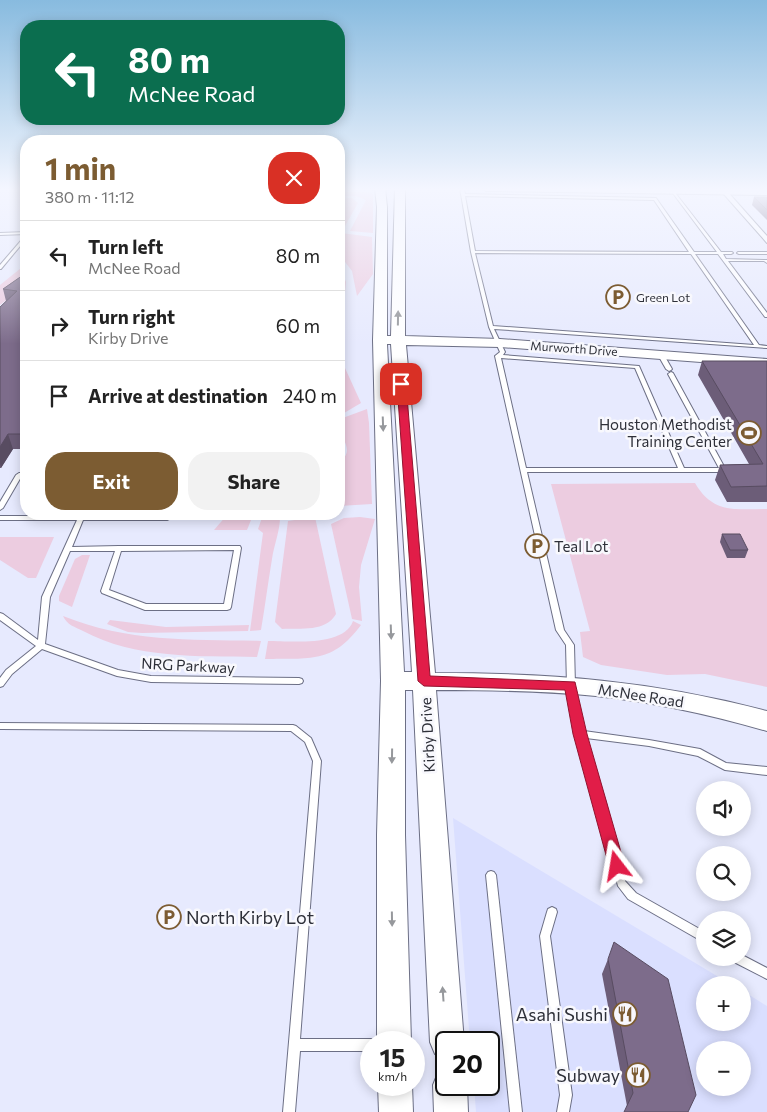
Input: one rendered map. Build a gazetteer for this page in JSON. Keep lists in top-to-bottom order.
{
  "streets": {
    "main road": ["Murworth Drive", "McNee Road", "Kirby Drive"],
    "lane": ["NRG Parkway"]
  },
  "crossings": [
    ["Murworth Drive", "Kirby Drive"],
    ["McNee Road", "Kirby Drive"]
  ],
  "places": {
    "parking": ["Green Lot", "Teal Lot", "North Kirby Lot"],
    "sports": ["Houston Methodist Training Center"],
    "restaurant": ["Asahi Sushi", "Subway"]
  },
  "page": {
    "turn": ["80 m", "McNee Road"],
    "heading": ["1 min", "380 m · 11:12"],
    "list": [
      {
        "name": "Turn left",
        "note": "McNee Road",
        "value": "80 m"
      },
      {
        "name": "Turn right",
        "note": "Kirby Drive",
        "value": "60 m"
      },
      {
        "name": "Arrive at destination",
        "value": "240 m"
      }
    ],
    "buttons": ["Exit", "Share"],
    "map_buttons": ["+", "−"],
    "speed": "15 km/h",
    "limit": "20"
  }
}
